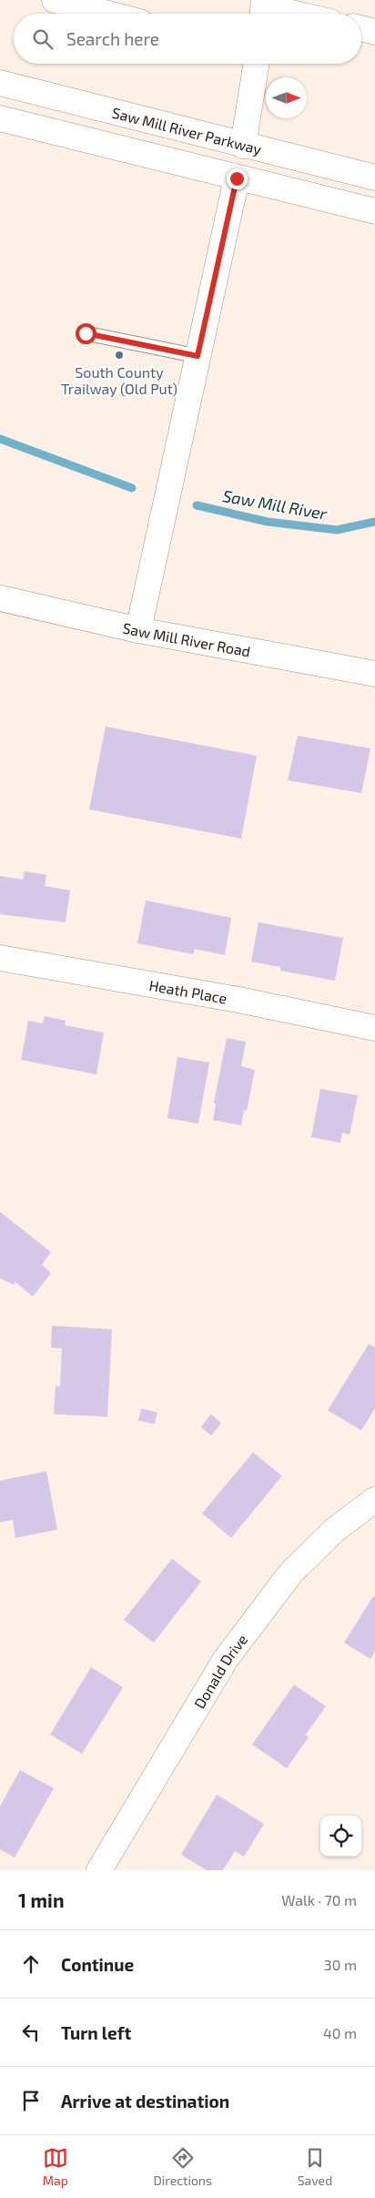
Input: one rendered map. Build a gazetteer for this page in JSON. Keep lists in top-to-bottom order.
{
  "streets": {
    "main road": [
      "Saw Mill River Parkway",
      "Saw Mill River Road",
      "Heath Place",
      "Donald Drive"
    ]
  },
  "water": ["Saw Mill River"],
  "places": ["South County Trailway (Old Put)"],
  "north": "right",
  "page": {
    "search": "Search here",
    "heading": ["1 min", "Walk · 70 m"],
    "list": [
      ["Continue", "30 m"],
      ["Turn left", "40 m"],
      "Arrive at destination"
    ],
    "nav": ["Map", "Directions", "Saved"]
  }
}
